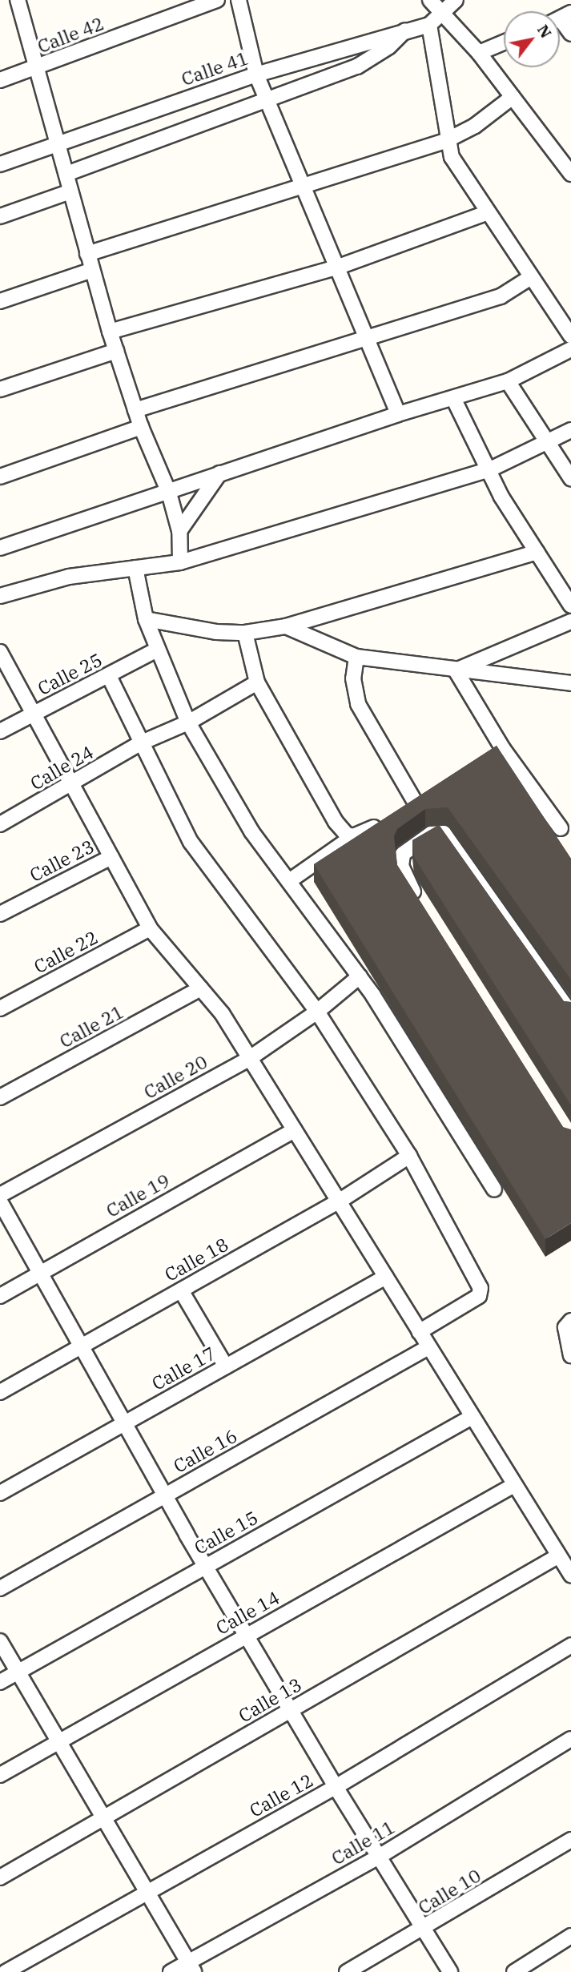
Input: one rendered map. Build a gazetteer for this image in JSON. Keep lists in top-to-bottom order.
{
  "streets": {
    "street": [
      "Calle 42",
      "Calle 41",
      "Calle 25",
      "Calle 24",
      "Calle 23",
      "Calle 22",
      "Calle 21",
      "Calle 20",
      "Calle 19",
      "Calle 18",
      "Calle 17",
      "Calle 16",
      "Calle 15",
      "Calle 14",
      "Calle 13",
      "Calle 12",
      "Calle 11",
      "Calle 10"
    ]
  },
  "north": "top right"
}
